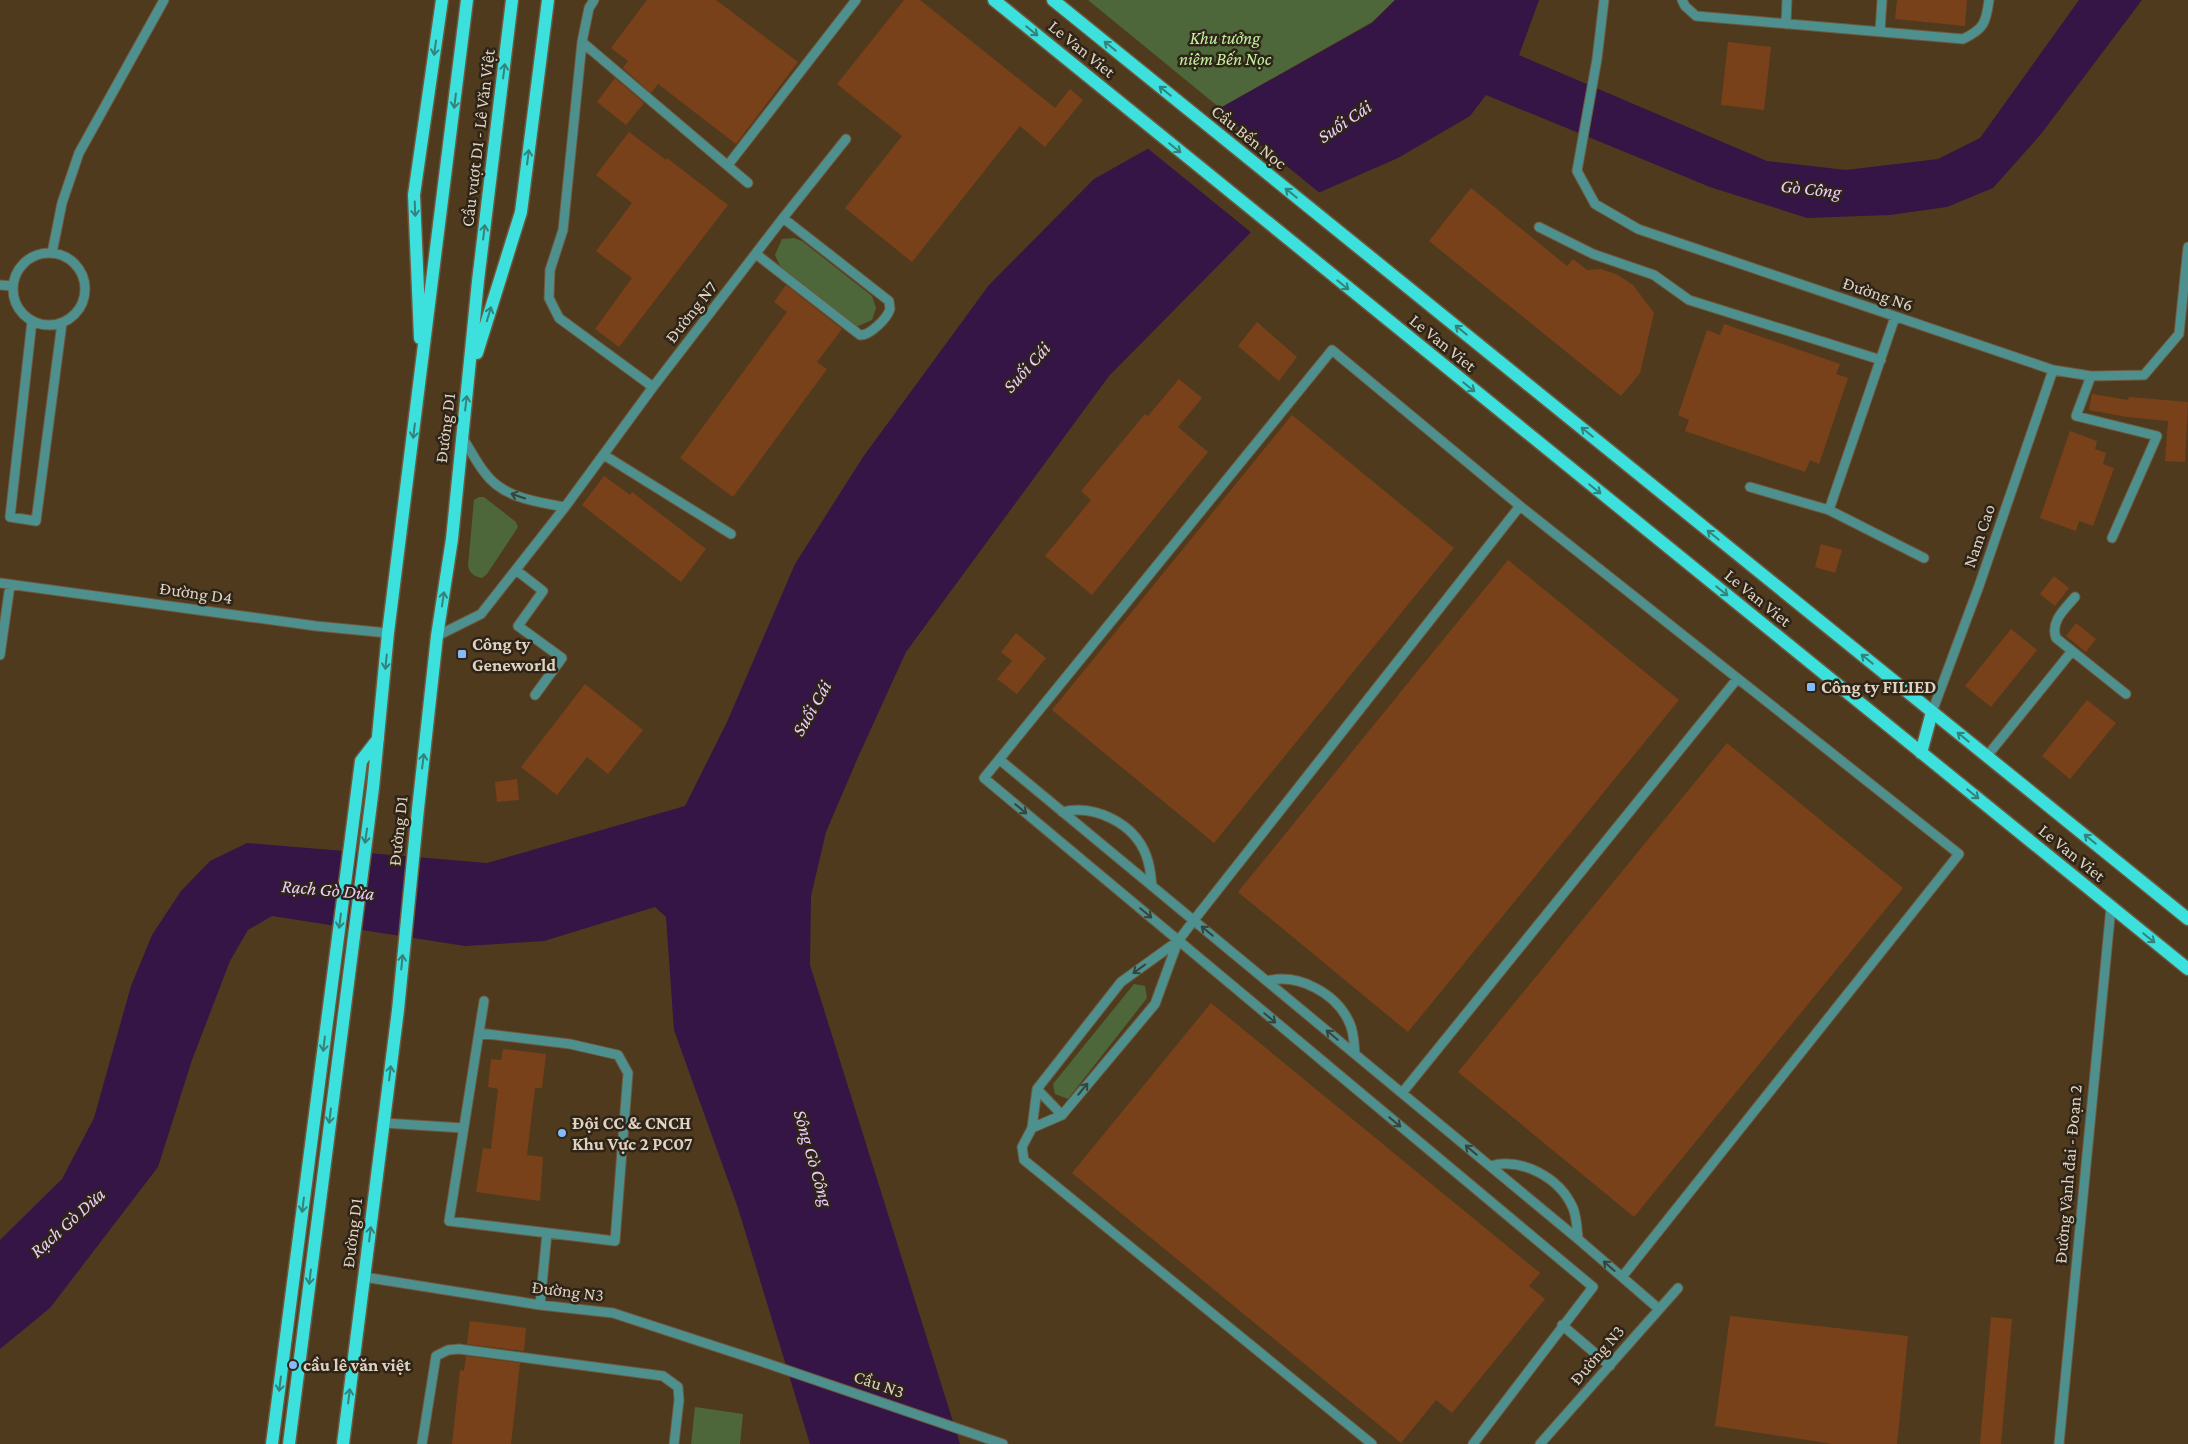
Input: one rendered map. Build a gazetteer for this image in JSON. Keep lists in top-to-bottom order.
{
  "streets": {
    "main road": [
      "Le Van Viet",
      "Cầu Bến Nọc",
      "Cầu vượt D1 - Lê Văn Việt",
      "Đường D1"
    ],
    "street": [
      "Đường N6",
      "Đường N7",
      "Nam Cao",
      "Đường D4",
      "Đường Vành đai - Đoạn 2",
      "Đường N3",
      "Cầu N3"
    ]
  },
  "crossings": [
    ["Le Van Viet", "Cầu Bến Nọc"],
    ["Le Van Viet", "Nam Cao"],
    ["Le Van Viet", "Đường Vành đai - Đoạn 2"],
    ["Cầu vượt D1 - Lê Văn Việt", "Đường D1"],
    ["Đường N6", "Nam Cao"],
    ["Đường N7", "Đường D1"],
    ["Đường D1", "Đường D4"],
    ["Đường D1", "Đường N3"],
    ["Đường N3", "Cầu N3"]
  ],
  "one_way": ["Cầu Bến Nọc"],
  "water": [
    "Suối Cái",
    "Gò Công",
    "Rạch Gò Dừa",
    "Sông Gò Công"
  ],
  "parks": ["Khu tưởng niệm Bến Nọc"],
  "places": {
    "transit": ["Công ty Geneworld", "Công ty FILIED"],
    "other": ["Đội CC & CNCH Khu Vực 2 PC07", "cầu lê văn việt"]
  }
}
